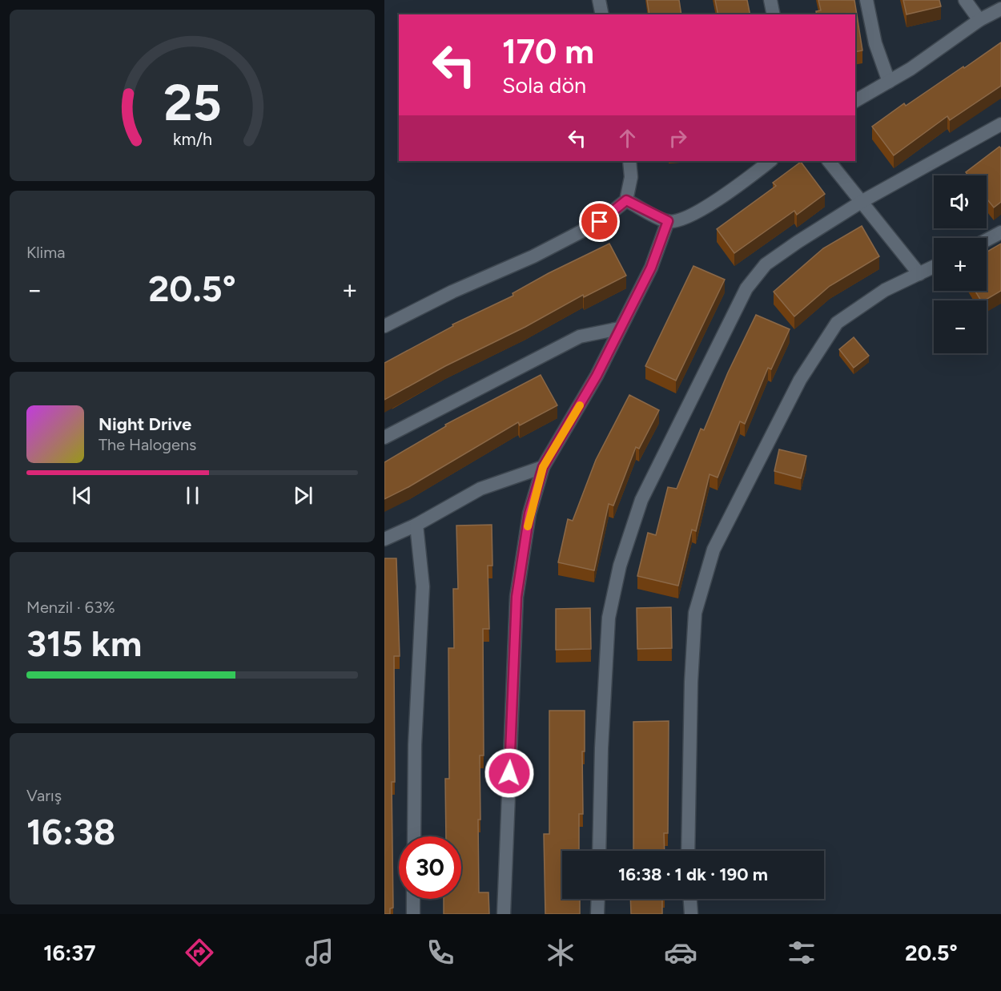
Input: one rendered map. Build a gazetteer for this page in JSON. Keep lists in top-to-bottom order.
{
  "page": {
    "turn": ["170 m", "Sola dön"],
    "map_buttons": ["+", "−"],
    "tile": [
      "Klima",
      ["Menzil · 63%", "315 km"],
      ["Varış", "16:38"]
    ],
    "heat": ["−", "20.5°", "+"],
    "song": ["Night Drive", "The Halogens"],
    "limit": "30",
    "trip": "16:38 · 1 dk · 190 m",
    "tabs": ["16:37", "20.5°"],
    "gauge": ["25", "km/h"]
  }
}
